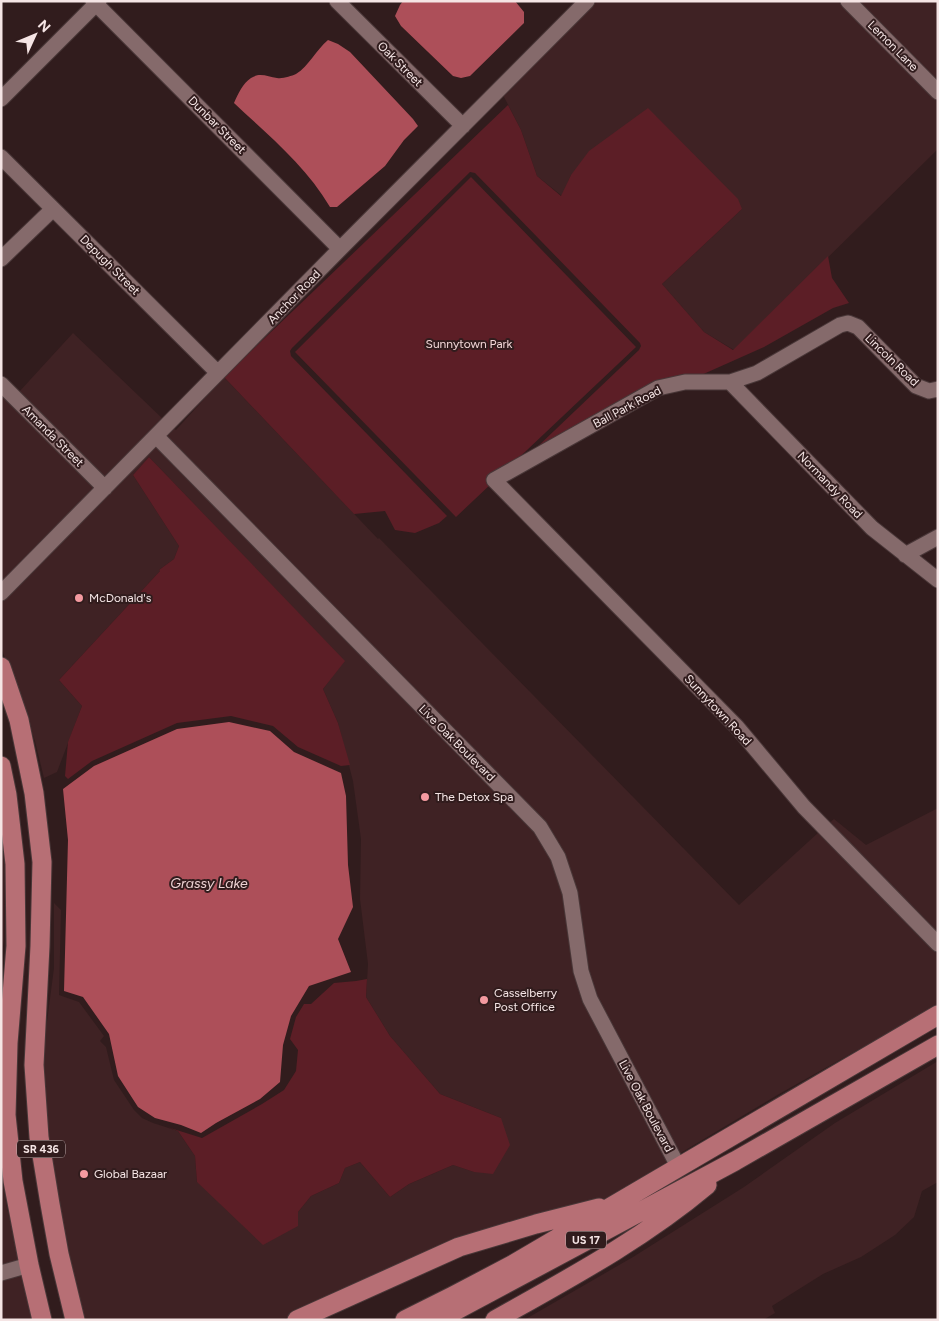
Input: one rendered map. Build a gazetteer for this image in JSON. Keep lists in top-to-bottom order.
{
  "streets": {
    "main road": ["SR 436", "US 17"],
    "street": [
      "Lemon Lane",
      "Oak Street",
      "Dunbar Street",
      "Depugh Street",
      "Anchor Road",
      "Lincoln Road",
      "Ball Park Road",
      "Amanda Street",
      "Normandy Road",
      "Sunnytown Road",
      "Live Oak Boulevard"
    ]
  },
  "crossings": [
    ["Oak Street", "Anchor Road"],
    ["Dunbar Street", "Anchor Road"],
    ["Depugh Street", "Anchor Road"],
    ["Anchor Road", "Amanda Street"],
    ["Anchor Road", "Live Oak Boulevard"],
    ["Lincoln Road", "Ball Park Road"],
    ["Ball Park Road", "Normandy Road"],
    ["Ball Park Road", "Sunnytown Road"],
    ["Live Oak Boulevard", "US 17"]
  ],
  "water": ["Grassy Lake"],
  "parks": ["Sunnytown Park"],
  "places": [
    "McDonald's",
    "The Detox Spa",
    "Casselberry Post Office",
    "Global Bazaar"
  ],
  "north": "top right"
}
